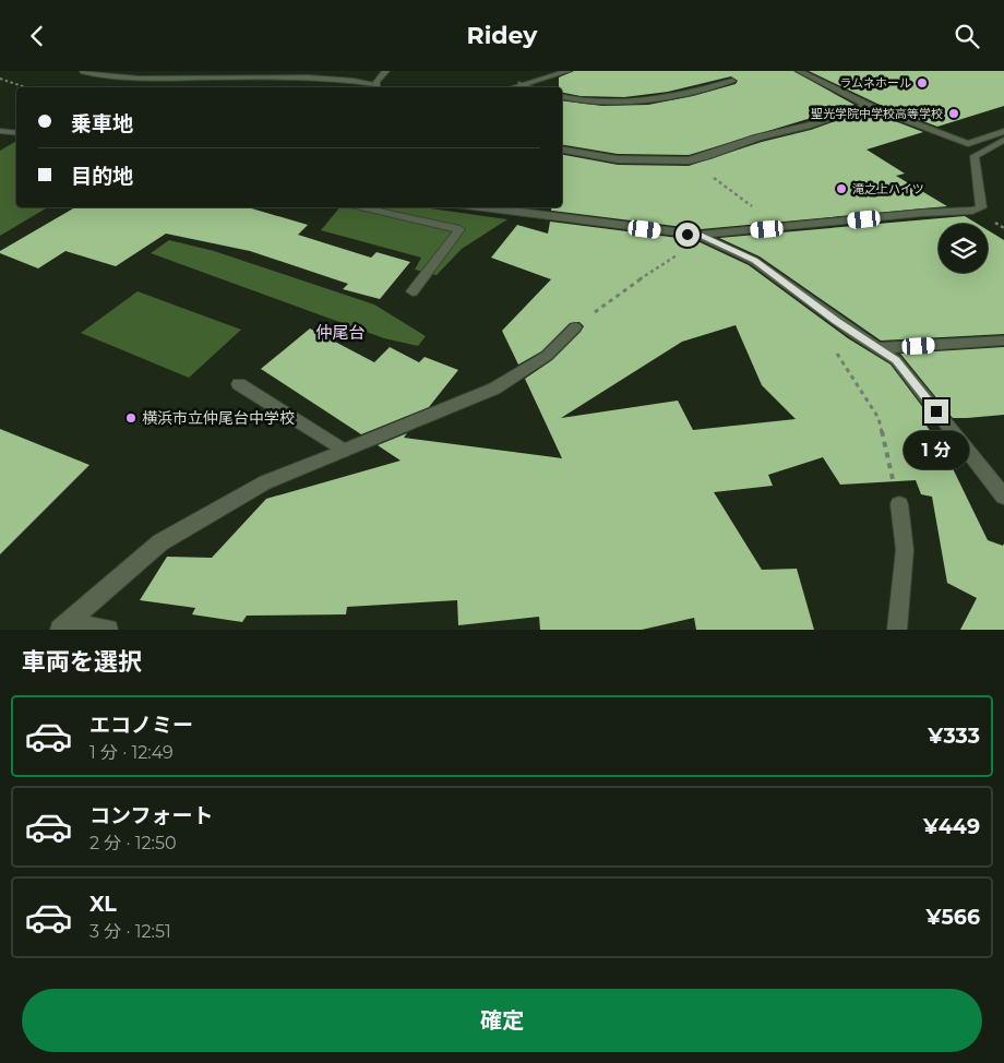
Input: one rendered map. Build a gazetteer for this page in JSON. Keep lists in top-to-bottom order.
{
  "districts": ["仲尾台"],
  "places": [
    "ラムネホール",
    "聖光学院中学校高等学校",
    "滝之上ハイツ",
    "横浜市立仲尾台中学校"
  ],
  "page": {
    "header": "Ridey",
    "banner": ["乗車地", "目的地"],
    "bubble": "1 分",
    "heading": "車両を選択",
    "list": [
      {
        "name": "エコノミー",
        "note": "1 分 · 12:49",
        "value": "¥333"
      },
      {
        "name": "コンフォート",
        "note": "2 分 · 12:50",
        "value": "¥449"
      },
      {
        "name": "XL",
        "note": "3 分 · 12:51",
        "value": "¥566"
      }
    ],
    "buttons": "確定"
  }
}
